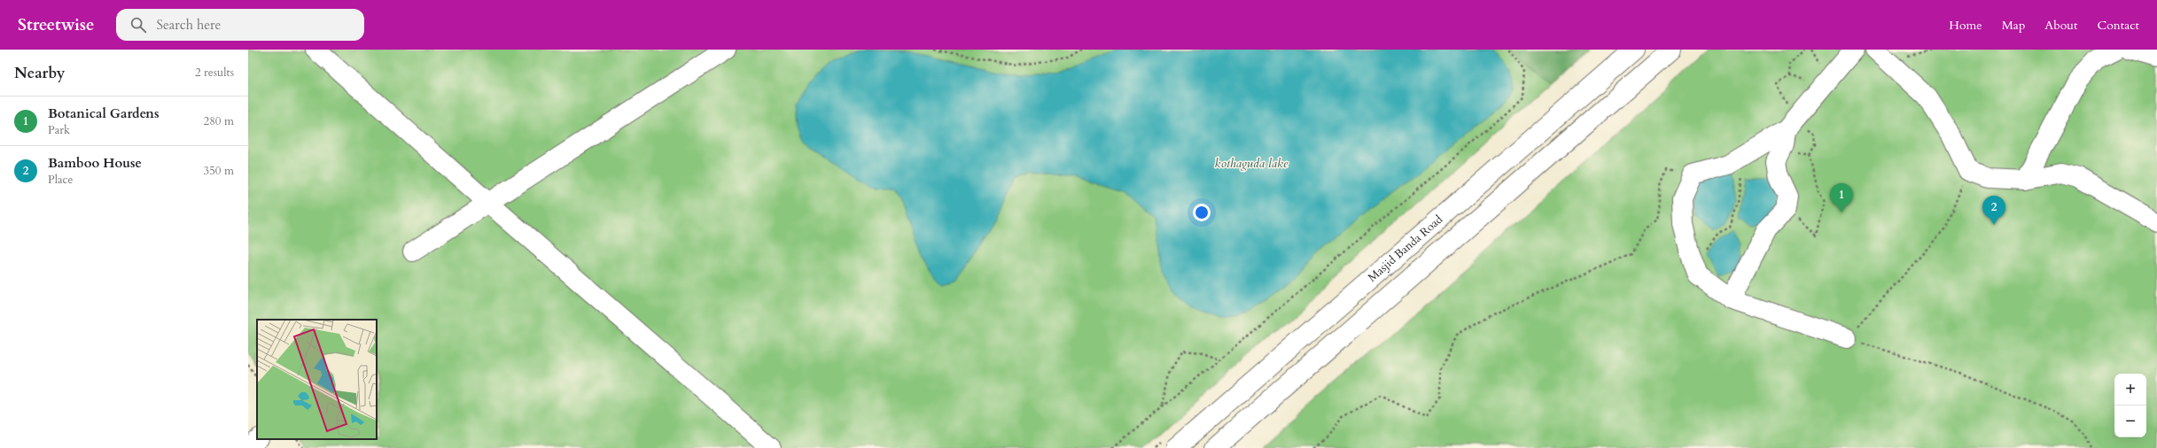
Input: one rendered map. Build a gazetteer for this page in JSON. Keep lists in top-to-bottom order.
{
  "streets": {
    "main road": ["Masjid Banda Road"]
  },
  "water": ["kothaguda lake"],
  "page": {
    "header": "Streetwise",
    "search": "Search here",
    "nav": [
      "Home",
      "Map",
      "About",
      "Contact"
    ],
    "heading": ["Nearby", "2 results"],
    "list": [
      {
        "mark": "1",
        "name": "Botanical Gardens",
        "note": "Park",
        "value": "280 m"
      },
      {
        "mark": "2",
        "name": "Bamboo House",
        "note": "Place",
        "value": "350 m"
      }
    ],
    "pins": ["1", "2"],
    "map_buttons": ["+", "−"]
  }
}
